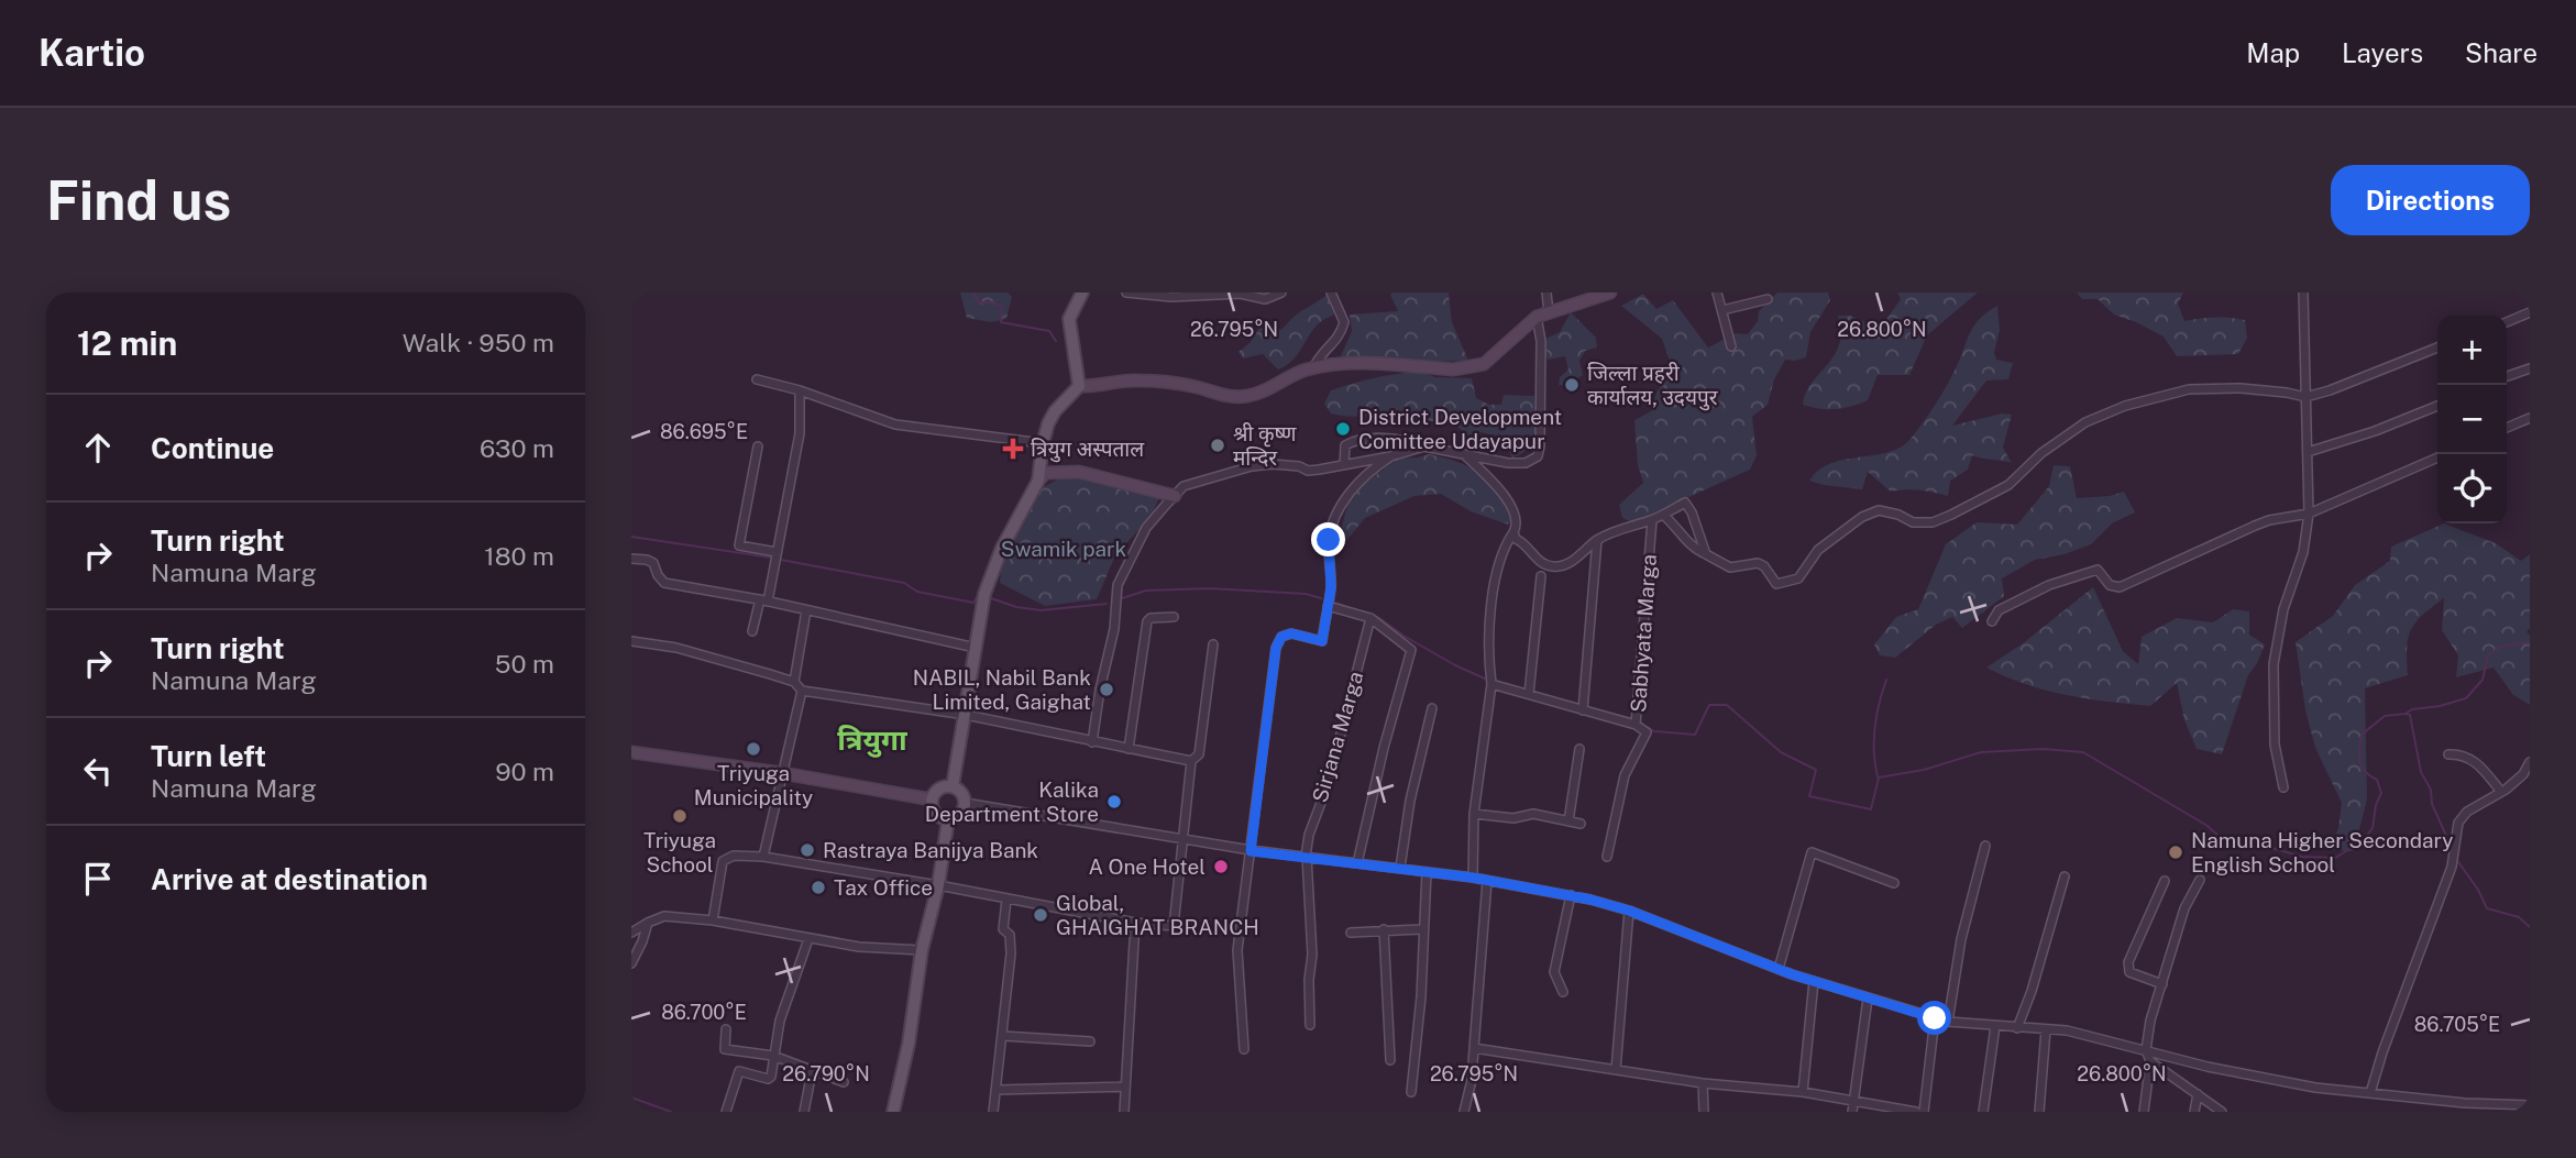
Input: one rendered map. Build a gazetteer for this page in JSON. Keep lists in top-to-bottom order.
{
  "streets": {
    "street": ["Sabhyata Marga", "Sirjana Marga"]
  },
  "districts": ["त्रियुगा"],
  "parks": ["Swamik park"],
  "places": {
    "other": [
      "जिल्ला प्रहरी कार्यालय, उदयपुर",
      "District Development Comittee Udayapur",
      "श्री कृष्ण मन्दिर",
      "NABIL, Nabil Bank Limited, Gaighat",
      "Triyuga Municipality",
      "Kalika Department Store",
      "Triyuga School",
      "Rastraya Banijya Bank",
      "Namuna Higher Secondary English School",
      "A One Hotel",
      "Tax Office",
      "Global, GHAIGHAT BRANCH"
    ],
    "health": ["त्रियुग अस्पताल"]
  },
  "page": {
    "header": "Kartio",
    "nav": ["Map", "Layers", "Share"],
    "buttons": "Directions",
    "title": "Find us",
    "heading": ["12 min", "Walk · 950 m"],
    "map_buttons": ["+", "−"],
    "list": [
      ["Continue", "630 m"],
      ["Turn right", "Namuna Marg", "180 m"],
      ["Turn right", "Namuna Marg", "50 m"],
      ["Turn left", "Namuna Marg", "90 m"],
      "Arrive at destination"
    ]
  },
  "coordinates": [
    "26.795°N",
    "26.800°N",
    "86.695°E",
    "86.700°E",
    "86.705°E",
    "26.790°N"
  ]
}
